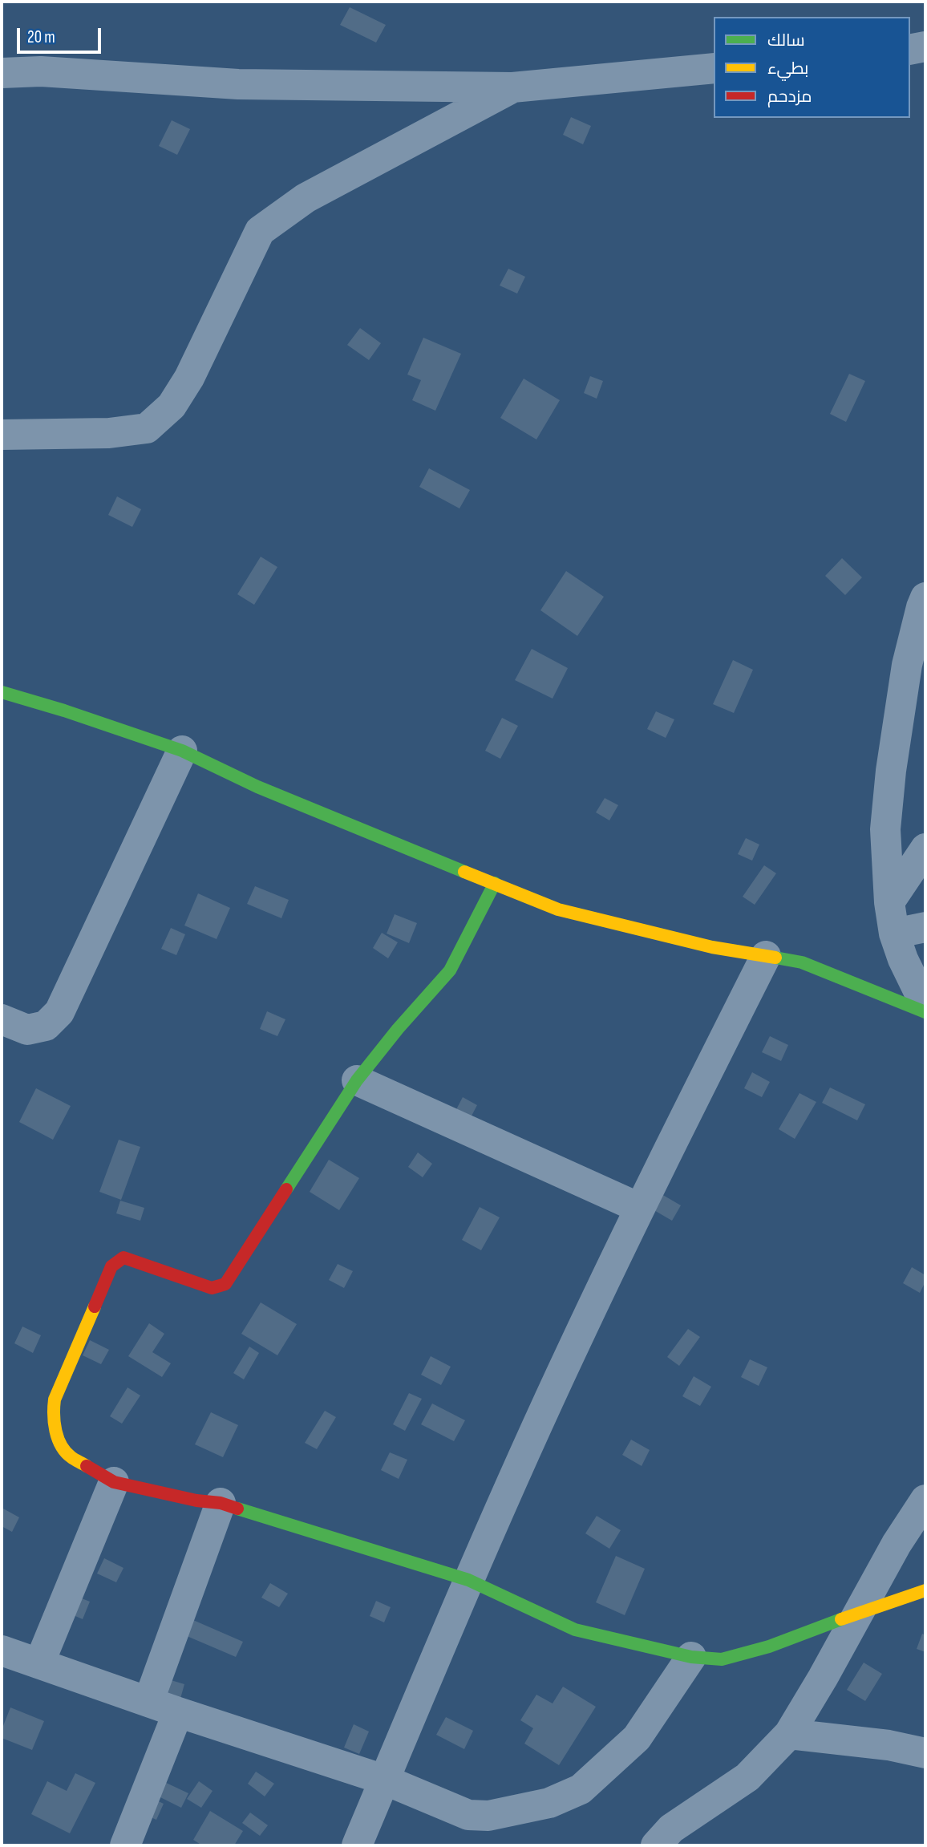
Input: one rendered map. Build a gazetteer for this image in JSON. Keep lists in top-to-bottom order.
{
  "legend": ["سالك", "بطيء", "مزدحم"],
  "scale_bar": "20 m"
}
